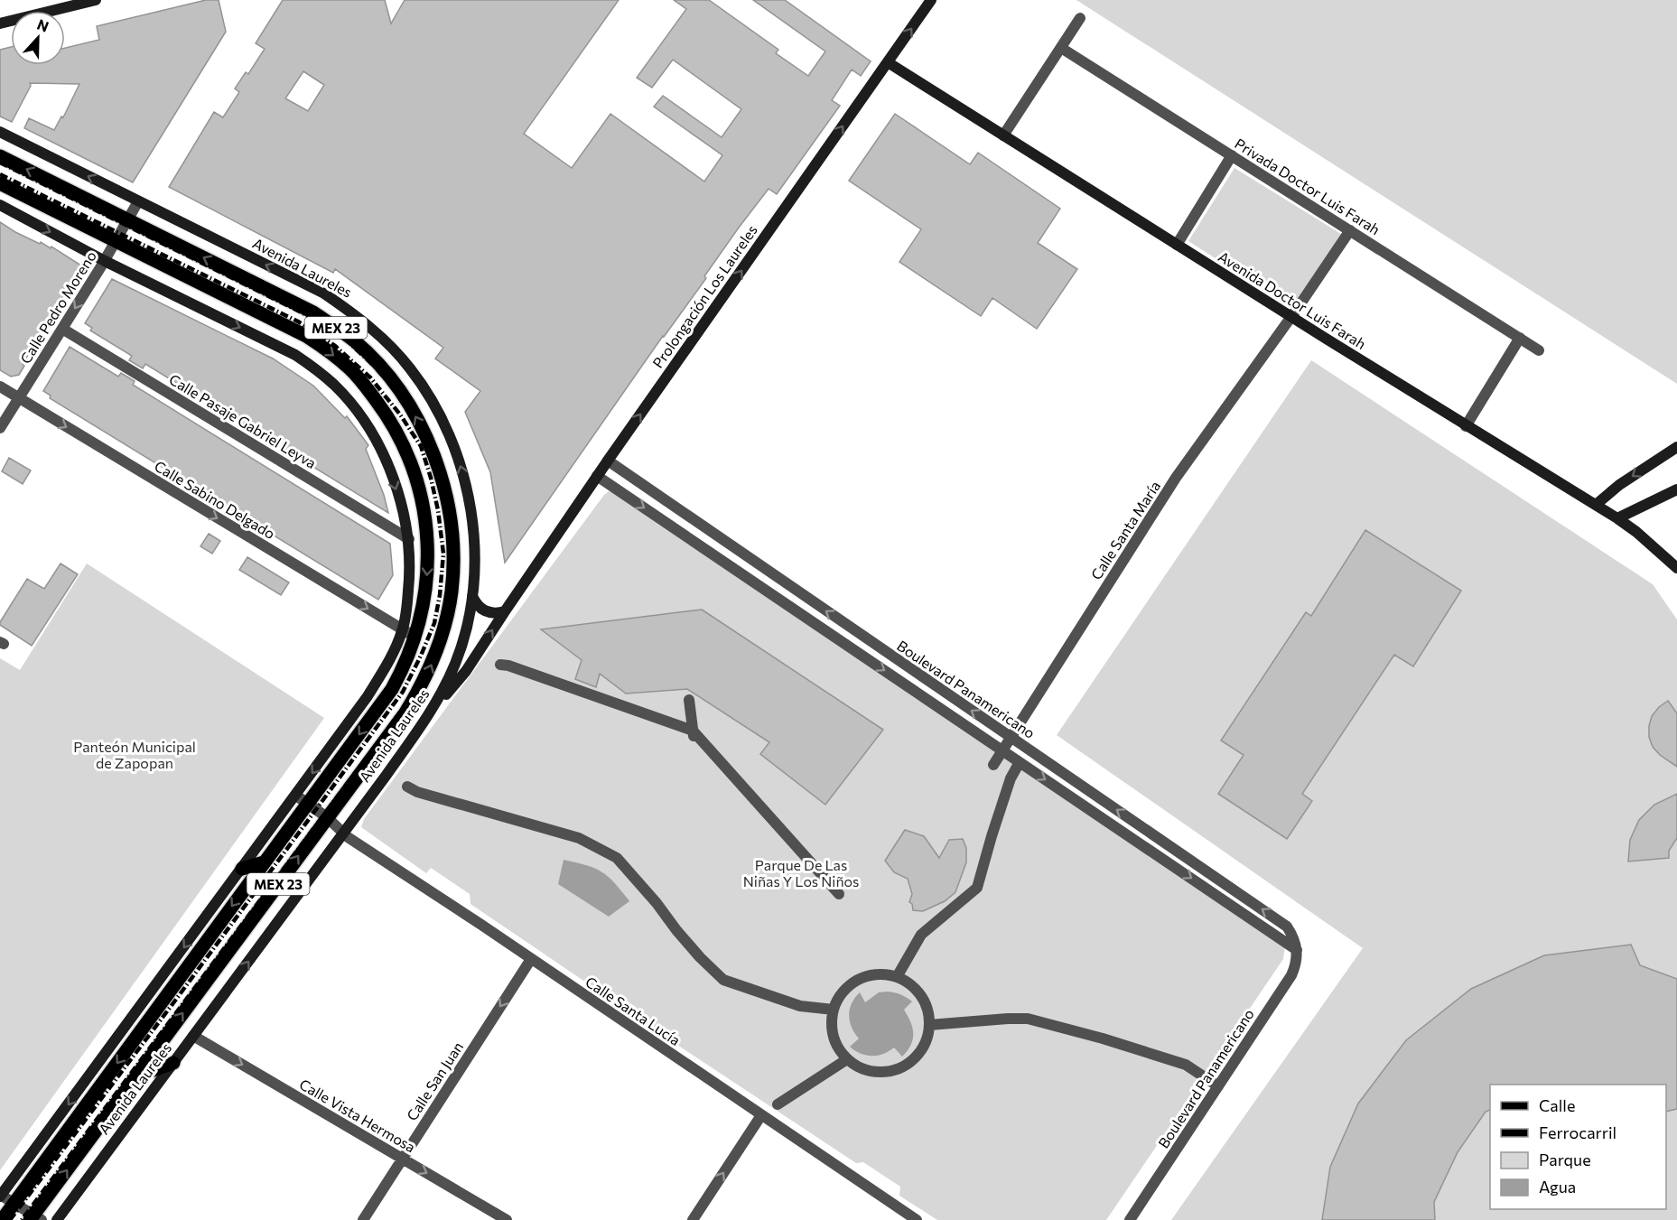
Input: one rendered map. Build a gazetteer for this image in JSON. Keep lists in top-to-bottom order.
{
  "streets": {
    "main road": [
      "Avenida Laureles",
      "Prolongación Los Laureles",
      "Avenida Doctor Luis Farah",
      "MEX 23"
    ],
    "street": [
      "Privada Doctor Luis Farah",
      "Calle Pedro Moreno",
      "Calle Pasaje Gabriel Leyva",
      "Calle Sabino Delgado",
      "Calle Santa María",
      "Boulevard Panamericano",
      "Calle Santa Lucía",
      "Calle San Juan",
      "Calle Vista Hermosa"
    ]
  },
  "crossings": [
    ["Privada Doctor Luis Farah", "Calle Santa María"],
    ["Avenida Laureles", "Prolongación Los Laureles"],
    ["Avenida Laureles", "Calle Pedro Moreno"],
    ["Avenida Laureles", "Calle Pasaje Gabriel Leyva"],
    ["Avenida Laureles", "Calle Sabino Delgado"],
    ["Avenida Laureles", "Calle Santa Lucía"],
    ["Avenida Laureles", "Calle Vista Hermosa"],
    ["Prolongación Los Laureles", "Avenida Doctor Luis Farah"],
    ["Prolongación Los Laureles", "Boulevard Panamericano"],
    ["Avenida Doctor Luis Farah", "Calle Santa María"],
    ["Calle Pedro Moreno", "Calle Pasaje Gabriel Leyva"],
    ["Calle Pedro Moreno", "Calle Sabino Delgado"],
    ["Calle Santa María", "Boulevard Panamericano"],
    ["Calle Santa Lucía", "Calle San Juan"],
    ["Calle San Juan", "Calle Vista Hermosa"]
  ],
  "one_way": [
    "Prolongación Los Laureles",
    "Calle Sabino Delgado",
    "Calle San Juan",
    "Calle Vista Hermosa"
  ],
  "parks": ["Panteón Municipal de Zapopan", "Parque De Las Niñas Y Los Niños"],
  "legend": [
    "Calle",
    "Ferrocarril",
    "Parque",
    "Agua"
  ],
  "north": "top"
}
